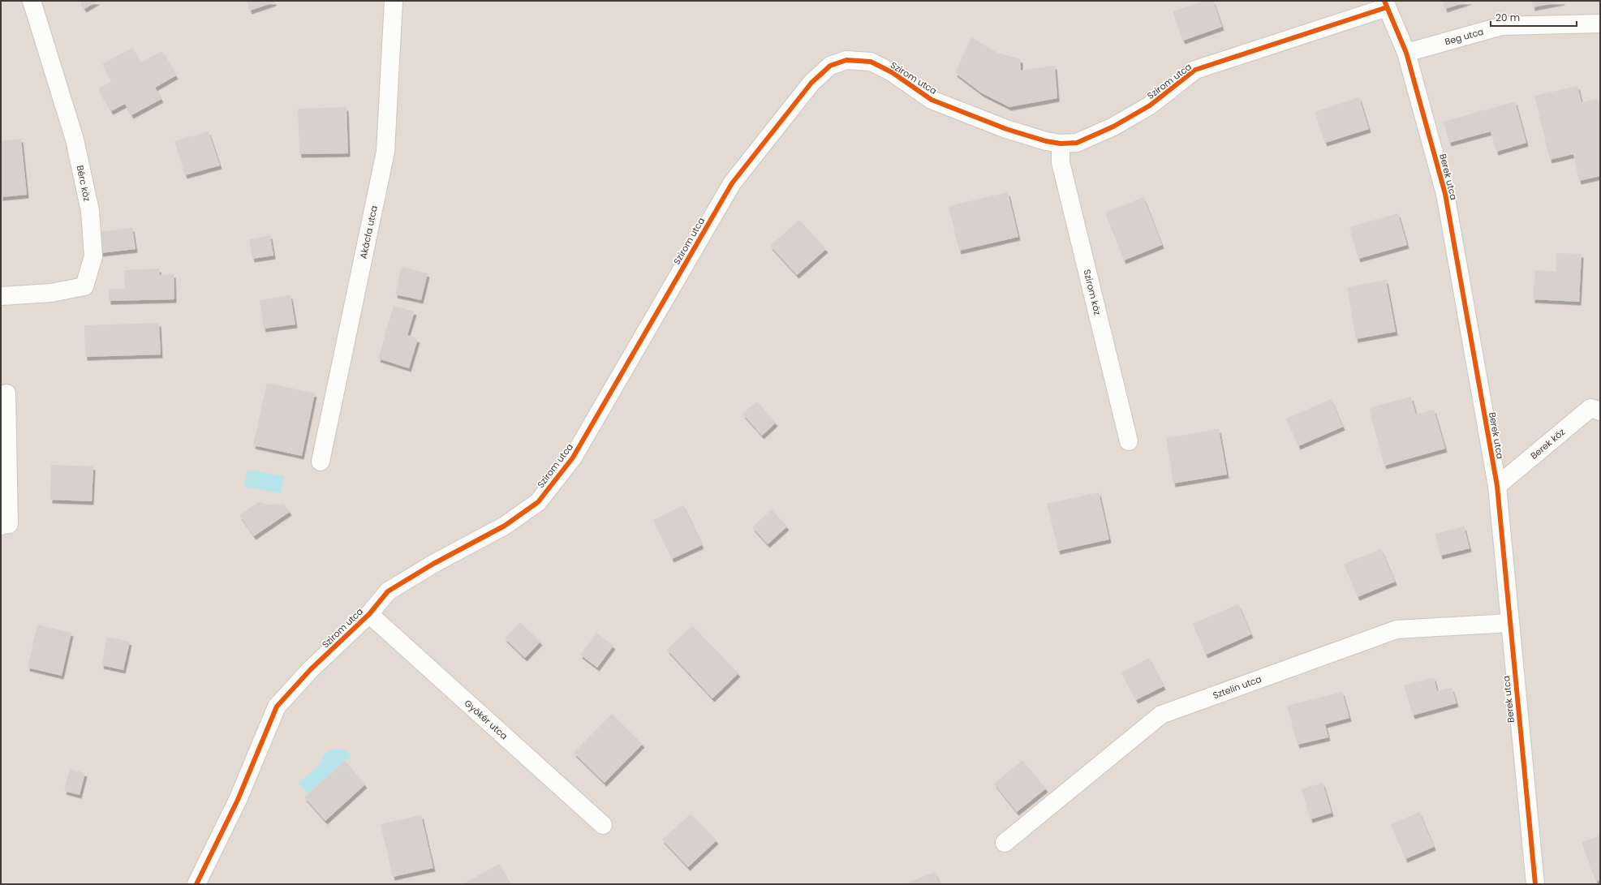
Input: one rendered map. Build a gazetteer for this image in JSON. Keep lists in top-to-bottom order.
{
  "streets": {
    "street": [
      "Beg utca",
      "Szirom utca",
      "Berek utca",
      "Bérc köz",
      "Akácfa utca",
      "Szirom köz",
      "Berek köz",
      "Sztelin utca",
      "Gyökér utca"
    ]
  },
  "crossings": [
    ["Beg utca", "Berek utca"],
    ["Szirom utca", "Berek utca"],
    ["Szirom utca", "Szirom köz"],
    ["Szirom utca", "Gyökér utca"],
    ["Berek utca", "Berek köz"],
    ["Berek utca", "Sztelin utca"]
  ],
  "scale_bar": "20 m"
}
